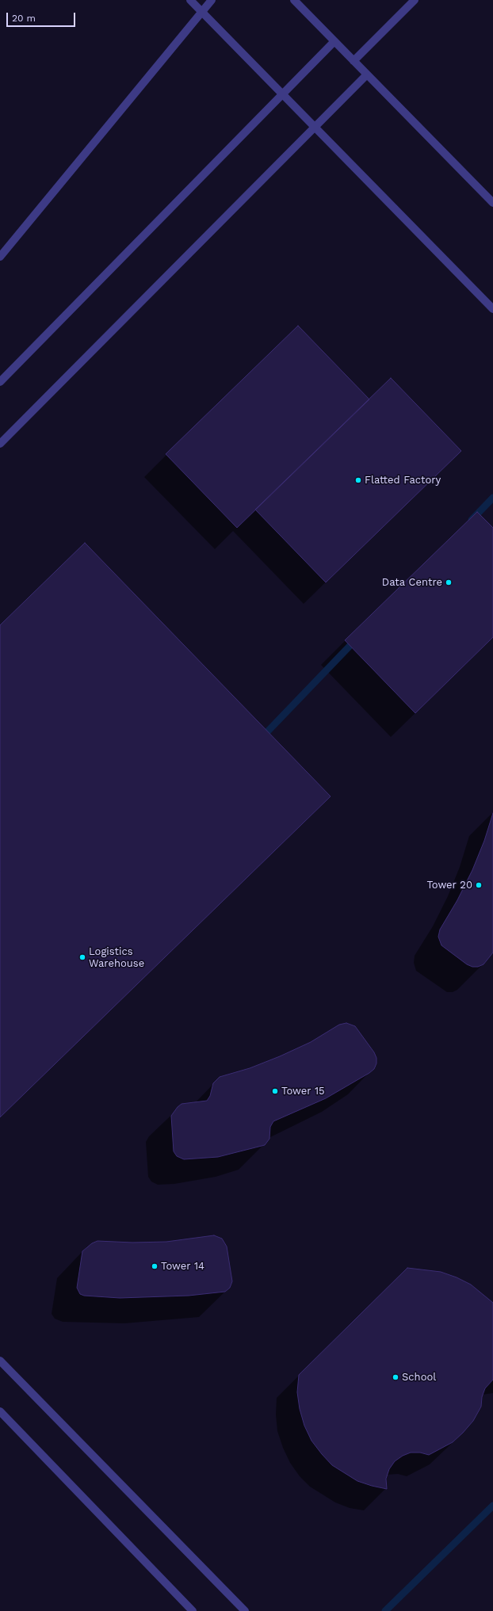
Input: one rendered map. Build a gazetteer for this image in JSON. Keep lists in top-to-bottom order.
{
  "places": [
    "Flatted Factory",
    "Data Centre",
    "Tower 20",
    "Logistics Warehouse",
    "Tower 15",
    "Tower 14",
    "School"
  ],
  "scale_bar": "20 m"
}
